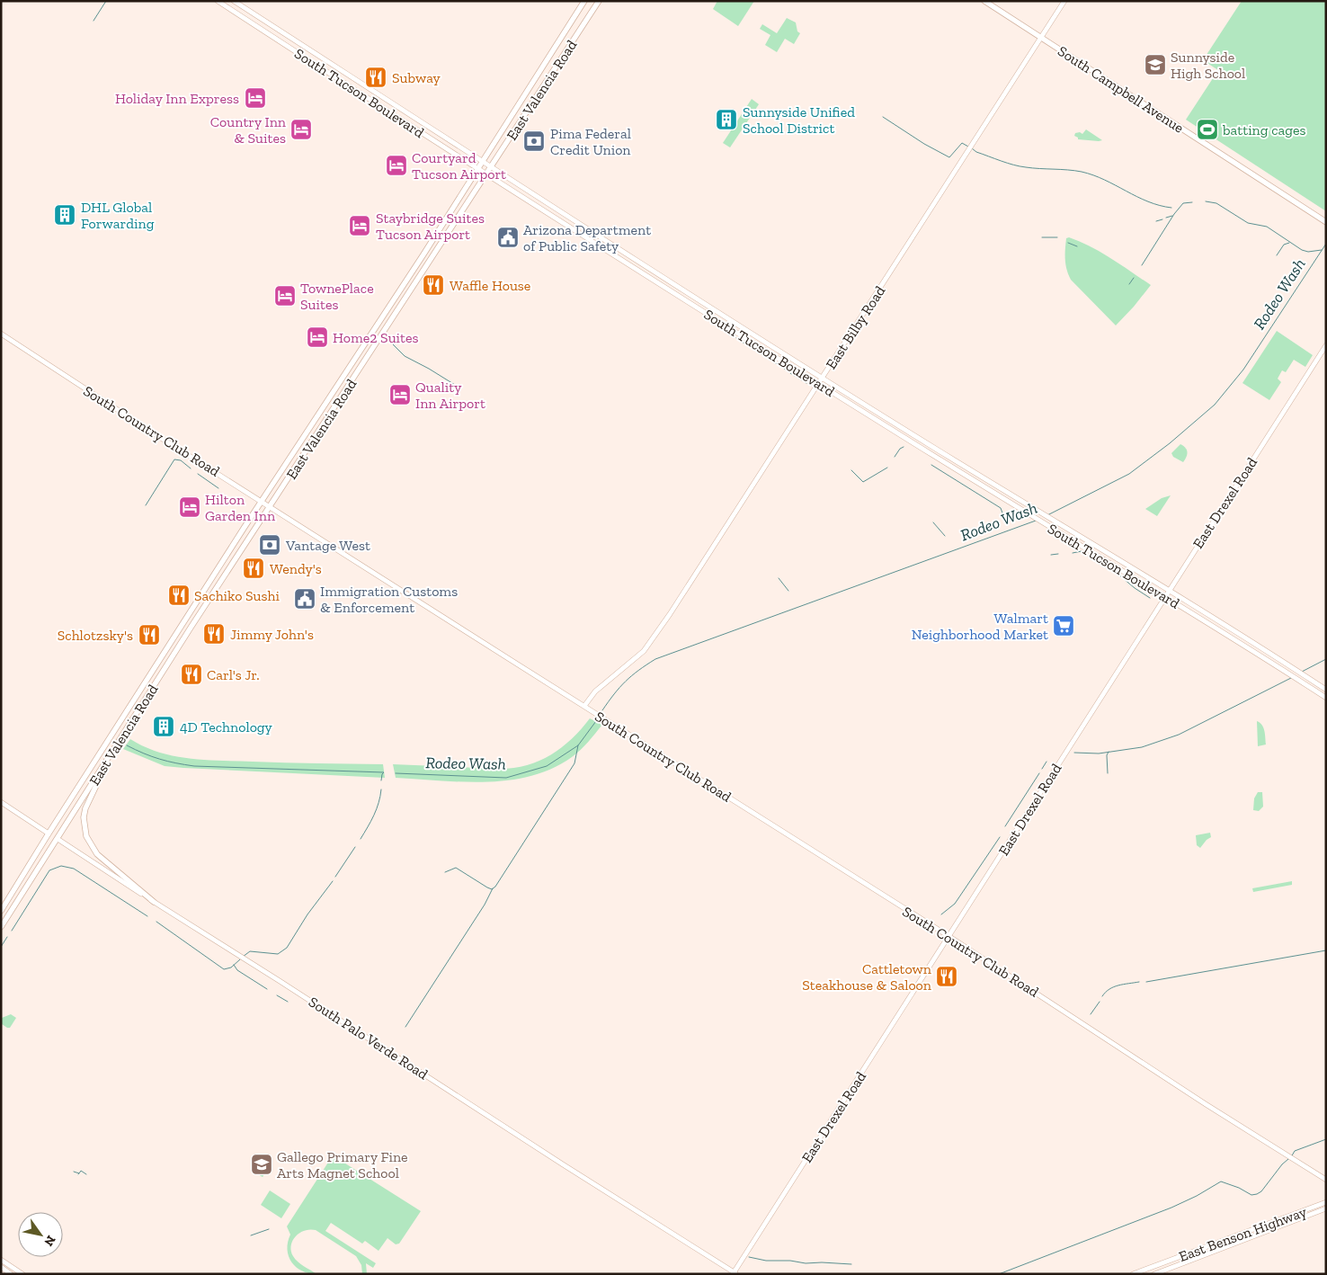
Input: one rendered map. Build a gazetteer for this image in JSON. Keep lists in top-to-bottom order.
{
  "streets": {
    "main road": [
      "South Campbell Avenue",
      "East Valencia Road",
      "South Tucson Boulevard",
      "East Bilby Road",
      "South Country Club Road",
      "East Drexel Road",
      "South Palo Verde Road",
      "East Benson Highway"
    ]
  },
  "crossings": [
    ["South Campbell Avenue", "East Bilby Road"],
    ["East Valencia Road", "South Tucson Boulevard"],
    ["East Valencia Road", "South Country Club Road"],
    ["East Valencia Road", "South Palo Verde Road"],
    ["South Tucson Boulevard", "East Bilby Road"],
    ["South Tucson Boulevard", "East Drexel Road"],
    ["East Bilby Road", "South Country Club Road"],
    ["South Country Club Road", "East Drexel Road"],
    ["East Drexel Road", "South Palo Verde Road"]
  ],
  "water": ["Rodeo Wash"],
  "places": {
    "school or university": ["Sunnyside High School", "Gallego Primary Fine Arts Magnet School"],
    "restaurant": [
      "Subway",
      "Waffle House",
      "Wendy's",
      "Sachiko Sushi",
      "Jimmy John's",
      "Schlotzsky's",
      "Carl's Jr.",
      "Cattletown Steakhouse & Saloon"
    ],
    "hotel": [
      "Holiday Inn Express",
      "Country Inn & Suites",
      "Courtyard Tucson Airport",
      "Staybridge Suites Tucson Airport",
      "TownePlace Suites",
      "Home2 Suites",
      "Quality Inn Airport",
      "Hilton Garden Inn"
    ],
    "building": ["Sunnyside Unified School District", "DHL Global Forwarding", "4D Technology"],
    "sports": ["batting cages"],
    "bank": ["Pima Federal Credit Union", "Vantage West"],
    "public building": ["Arizona Department of Public Safety", "Immigration Customs & Enforcement"],
    "supermarket": ["Walmart Neighborhood Market"]
  },
  "north": "bottom right"
}
